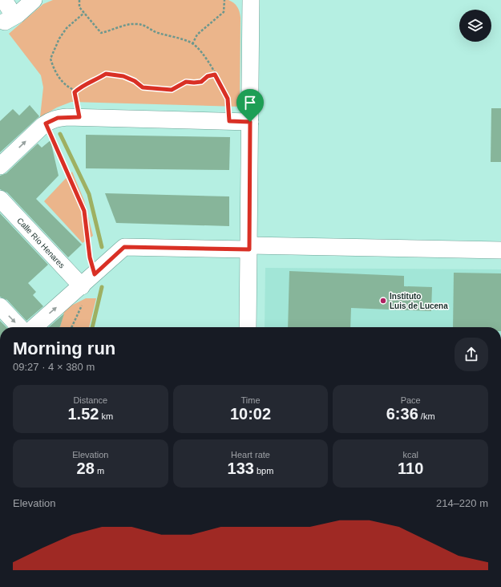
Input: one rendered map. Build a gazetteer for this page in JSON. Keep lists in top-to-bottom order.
{
  "streets": {
    "street": ["Calle Río Henares"]
  },
  "places": ["Instituto Luis de Lucena"],
  "page": {
    "heading": ["Morning run", "09:27 · 4 × 380 m"],
    "stats": [
      ["Distance", "1.52 km"],
      ["Time", "10:02"],
      ["Pace", "6:36 /km"],
      ["Elevation", "28 m"],
      ["Heart rate", "133 bpm"],
      ["kcal", "110"]
    ],
    "chart": ["Elevation", "214–220 m"]
  }
}
